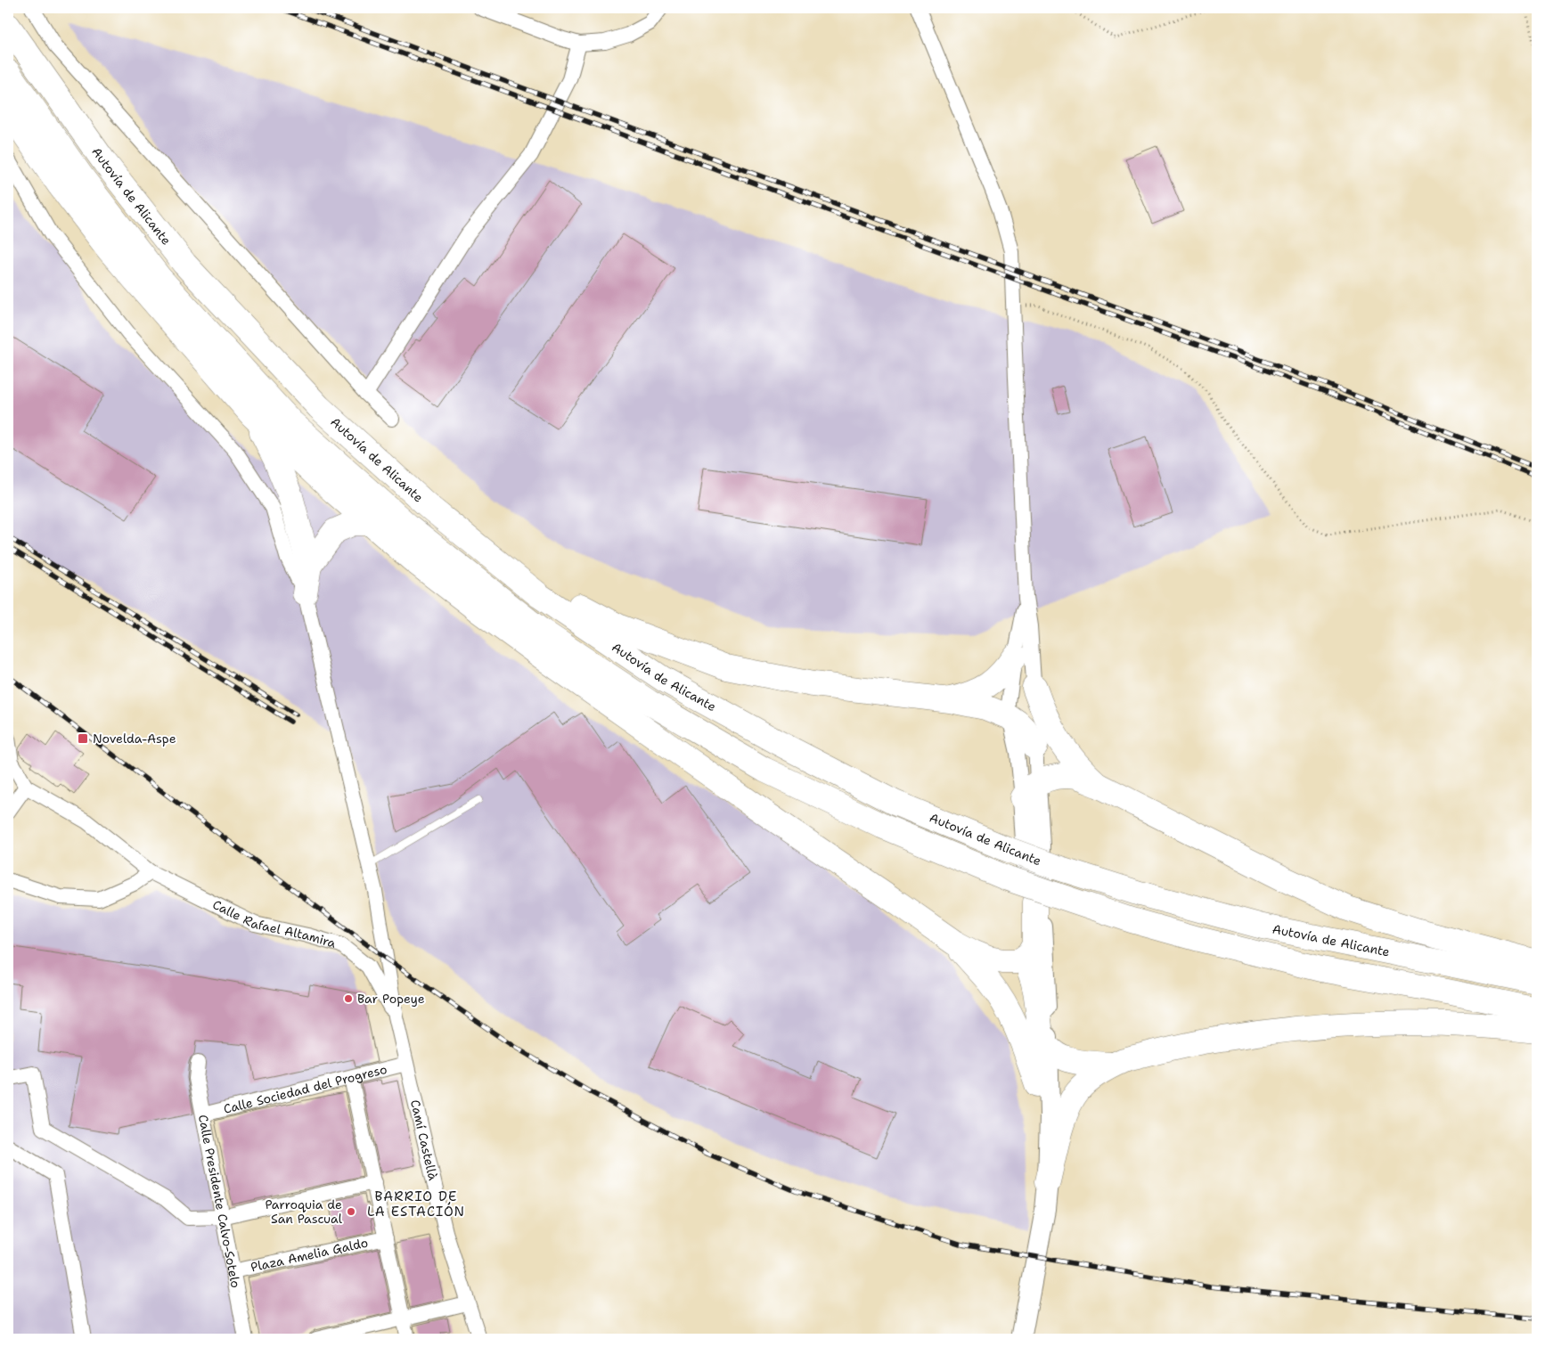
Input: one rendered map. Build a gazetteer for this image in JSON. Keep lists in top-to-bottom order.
{
  "streets": {
    "highway": ["Autovía de Alicante"],
    "street": [
      "Calle Rafael Altamira",
      "Calle Sociedad del Progreso",
      "Camí Castellà",
      "Calle Presidente Calvo-Sotelo",
      "Plaza Amelia Galdo"
    ]
  },
  "crossings": [
    ["Calle Rafael Altamira", "Camí Castellà"],
    ["Calle Sociedad del Progreso", "Camí Castellà"],
    ["Calle Sociedad del Progreso", "Calle Presidente Calvo-Sotelo"],
    ["Calle Presidente Calvo-Sotelo", "Plaza Amelia Galdo"]
  ],
  "districts": ["BARRIO DE LA ESTACIÓN"],
  "places": {
    "transit": ["Novelda-Aspe"],
    "other": ["Bar Popeye", "Parroquia de San Pascual"]
  }
}
